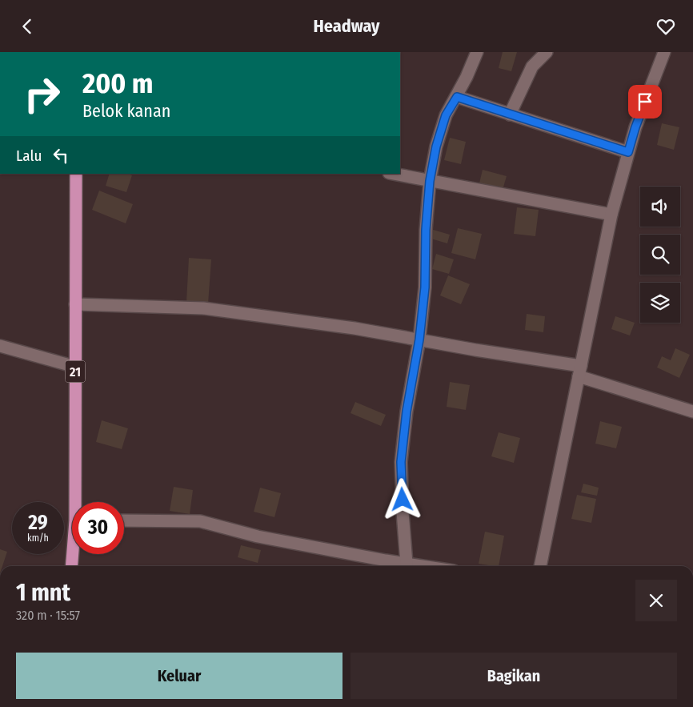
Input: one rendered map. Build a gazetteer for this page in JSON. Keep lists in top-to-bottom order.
{
  "streets": {
    "highway": ["21"]
  },
  "page": {
    "header": "Headway",
    "turn": ["200 m", "Belok kanan"],
    "then": "Lalu",
    "speed": "29 km/h",
    "limit": "30",
    "heading": ["1 mnt", "320 m · 15:57"],
    "buttons": ["Keluar", "Bagikan"]
  }
}
